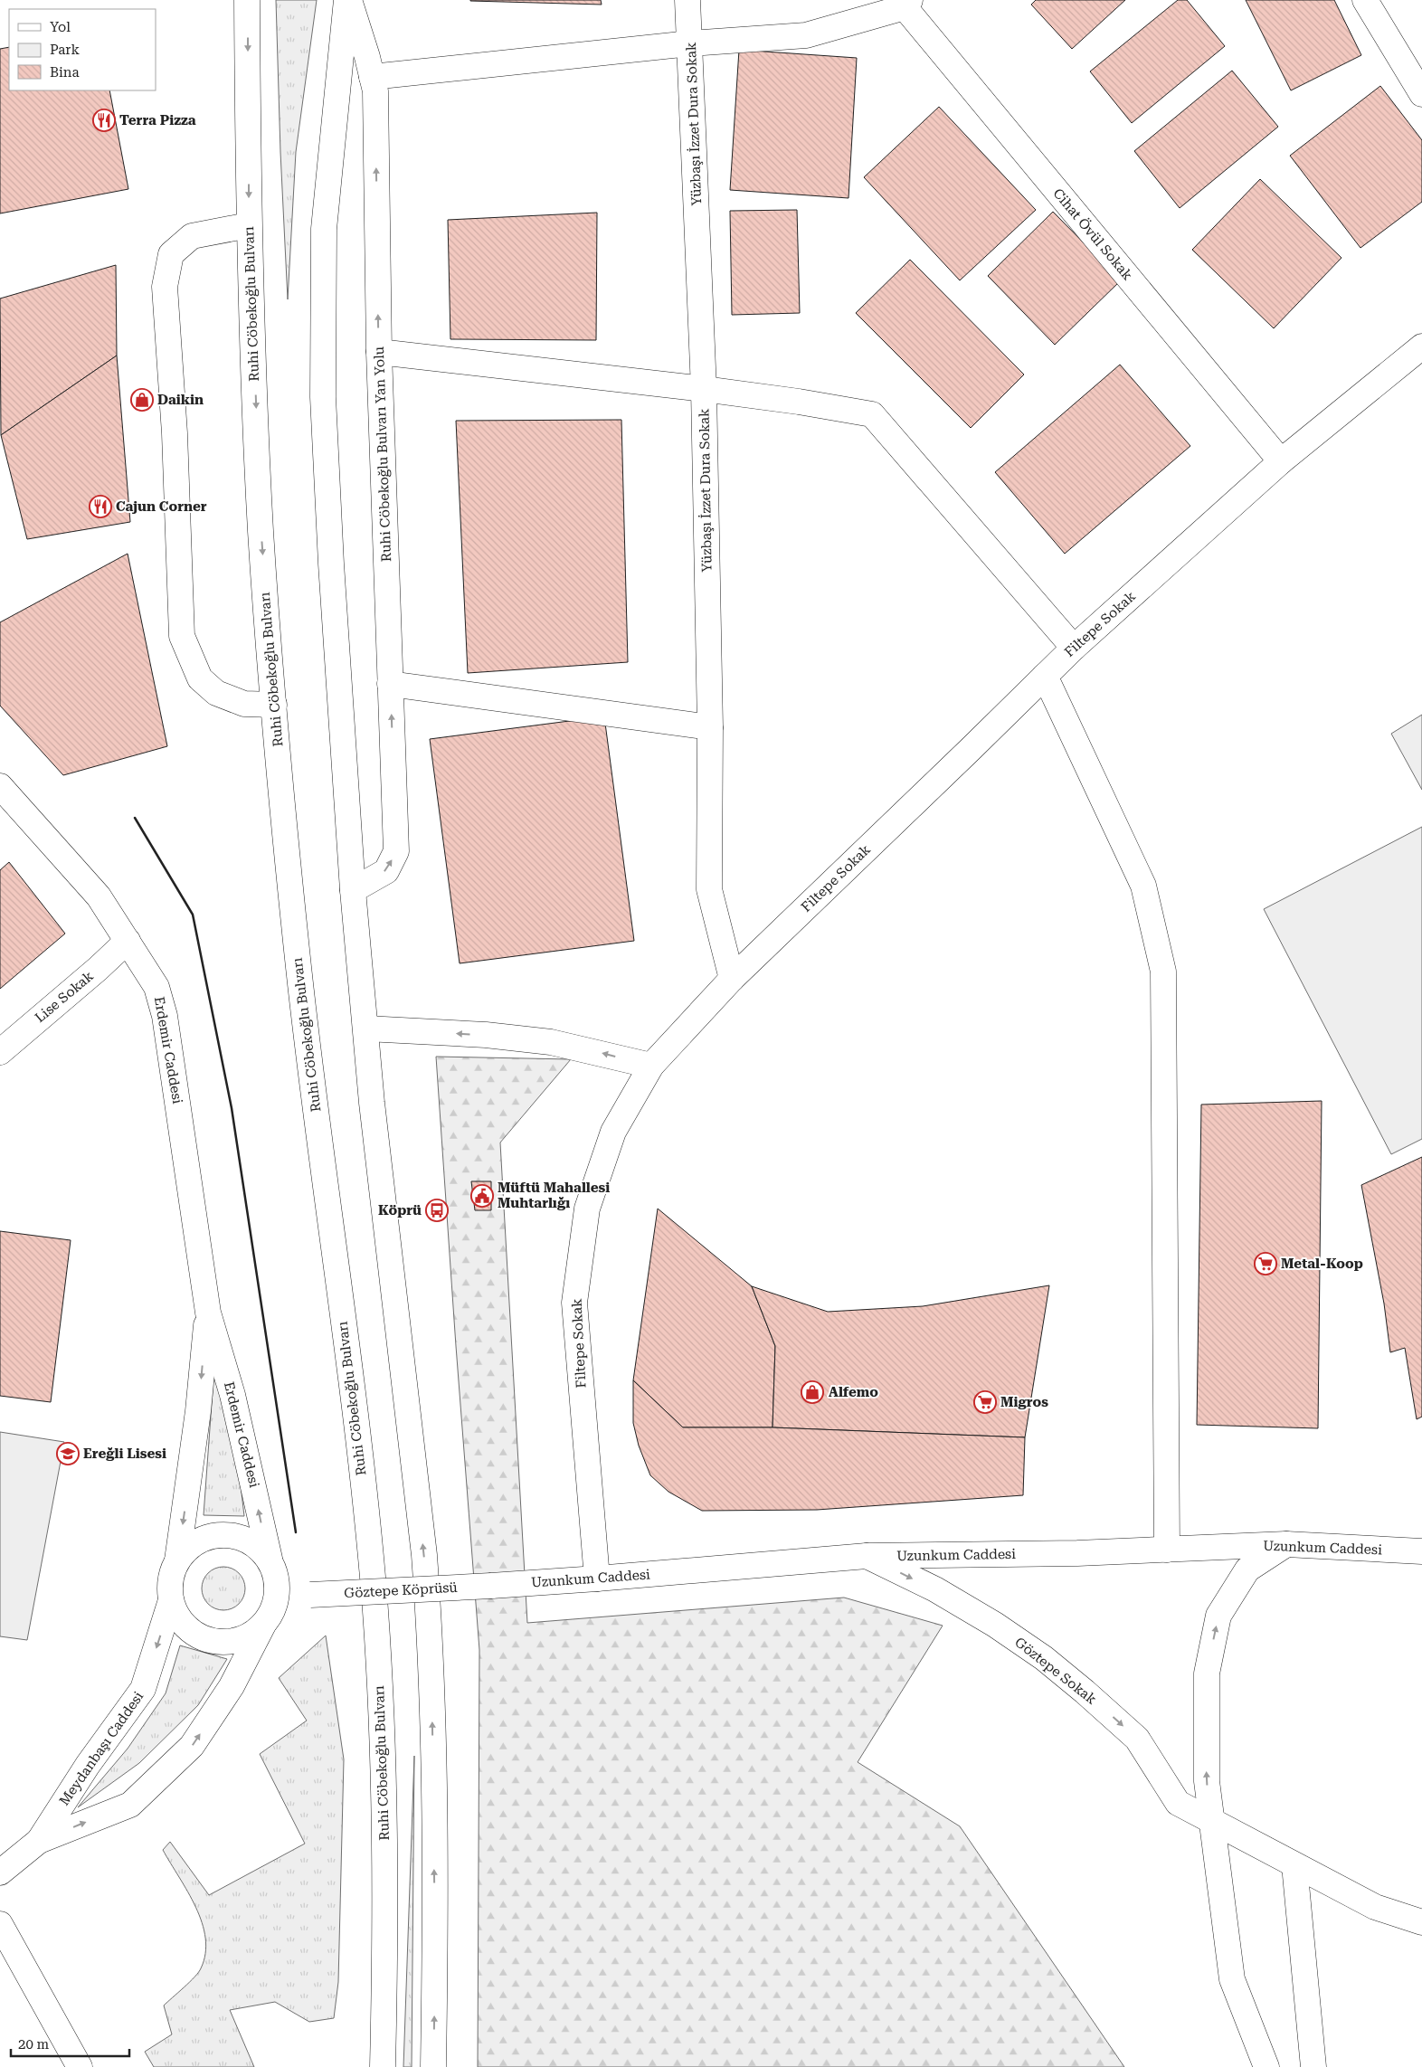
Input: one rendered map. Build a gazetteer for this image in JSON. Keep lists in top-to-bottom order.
{
  "streets": {
    "street": [
      "Yüzbaşı İzzet Dura Sokak",
      "Cihat Övül Sokak",
      "Ruhi Cöbekoğlu Bulvarı",
      "Ruhi Cöbekoğlu Bulvarı Yan Yolu",
      "Filtepe Sokak",
      "Lise Sokak",
      "Erdemir Caddesi",
      "Uzunkum Caddesi",
      "Göztepe Köprüsü",
      "Göztepe Sokak",
      "Meydanbaşı Caddesi"
    ]
  },
  "crossings": [
    ["Yüzbaşı İzzet Dura Sokak", "Cihat Övül Sokak"],
    ["Yüzbaşı İzzet Dura Sokak", "Filtepe Sokak"],
    ["Cihat Övül Sokak", "Ruhi Cöbekoğlu Bulvarı Yan Yolu"],
    ["Cihat Övül Sokak", "Filtepe Sokak"],
    ["Filtepe Sokak", "Uzunkum Caddesi"],
    ["Lise Sokak", "Erdemir Caddesi"],
    ["Erdemir Caddesi", "Göztepe Köprüsü"],
    ["Erdemir Caddesi", "Meydanbaşı Caddesi"],
    ["Uzunkum Caddesi", "Göztepe Köprüsü"],
    ["Uzunkum Caddesi", "Göztepe Sokak"],
    ["Göztepe Köprüsü", "Meydanbaşı Caddesi"]
  ],
  "one_way": ["Göztepe Sokak"],
  "places": {
    "restaurant": ["Terra Pizza", "Cajun Corner"],
    "shop": ["Daikin", "Alfemo"],
    "public building": ["Müftü Mahallesi Muhtarlığı"],
    "bus stop": ["Köprü"],
    "supermarket": ["Metal-Koop", "Migros"],
    "school or university": ["Ereğli Lisesi"]
  },
  "legend": ["Yol", "Park", "Bina"],
  "scale_bar": "20 m"
}
